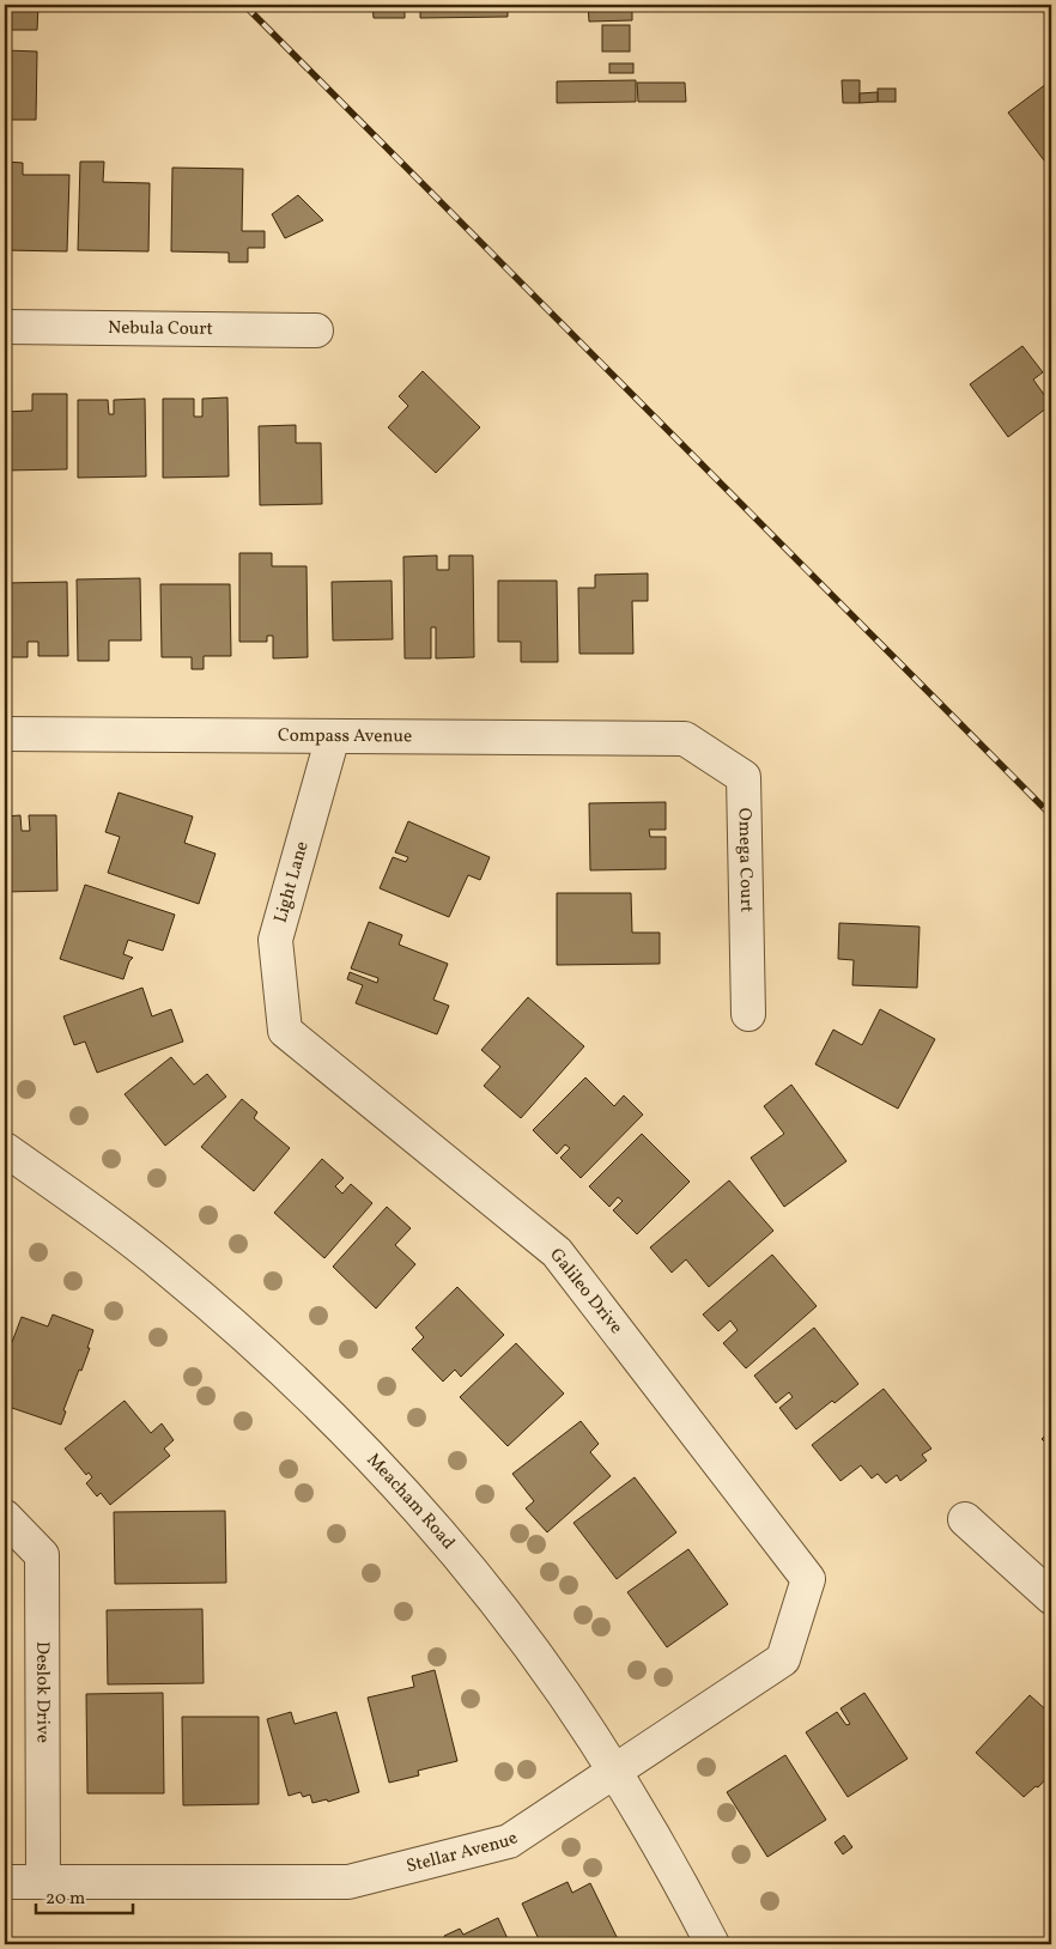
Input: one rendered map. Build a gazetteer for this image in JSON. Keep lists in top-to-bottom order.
{
  "streets": {
    "street": [
      "Nebula Court",
      "Compass Avenue",
      "Omega Court",
      "Light Lane",
      "Galileo Drive",
      "Meacham Road",
      "Deslok Drive",
      "Stellar Avenue"
    ]
  },
  "crossings": [
    ["Compass Avenue", "Omega Court"],
    ["Compass Avenue", "Light Lane"],
    ["Light Lane", "Galileo Drive"],
    ["Galileo Drive", "Stellar Avenue"],
    ["Meacham Road", "Stellar Avenue"],
    ["Deslok Drive", "Stellar Avenue"]
  ],
  "scale_bar": "20 m"
}
